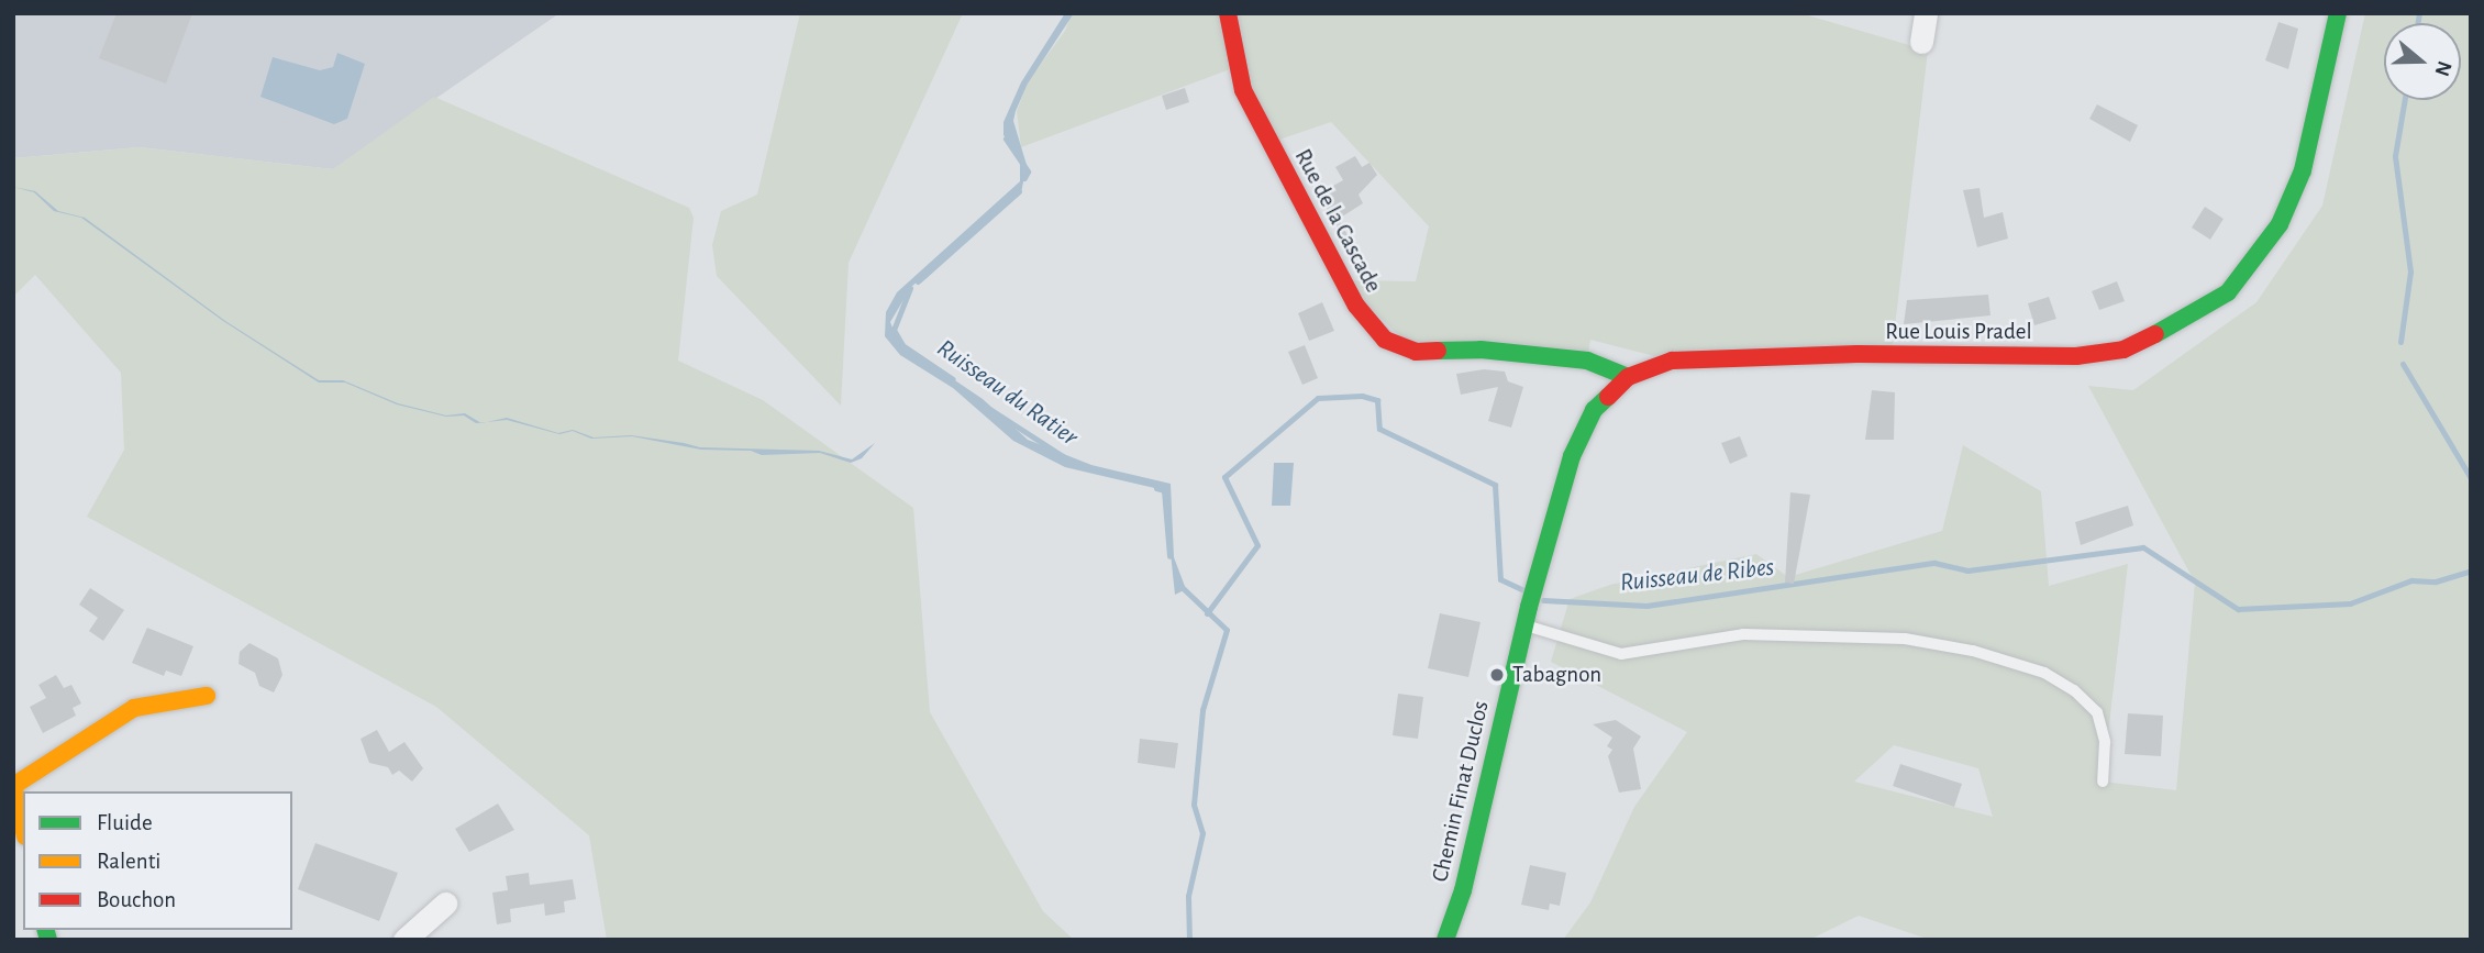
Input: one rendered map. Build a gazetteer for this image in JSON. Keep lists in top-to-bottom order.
{
  "streets": {
    "main road": ["Rue de la Cascade", "Rue Louis Pradel", "Chemin Finat Duclos"]
  },
  "crossings": [
    ["Rue de la Cascade", "Rue Louis Pradel"],
    ["Rue Louis Pradel", "Chemin Finat Duclos"]
  ],
  "water": ["Ruisseau du Ratier", "Ruisseau de Ribes"],
  "places": ["Tabagnon"],
  "legend": ["Fluide", "Ralenti", "Bouchon"],
  "north": "right"
}
